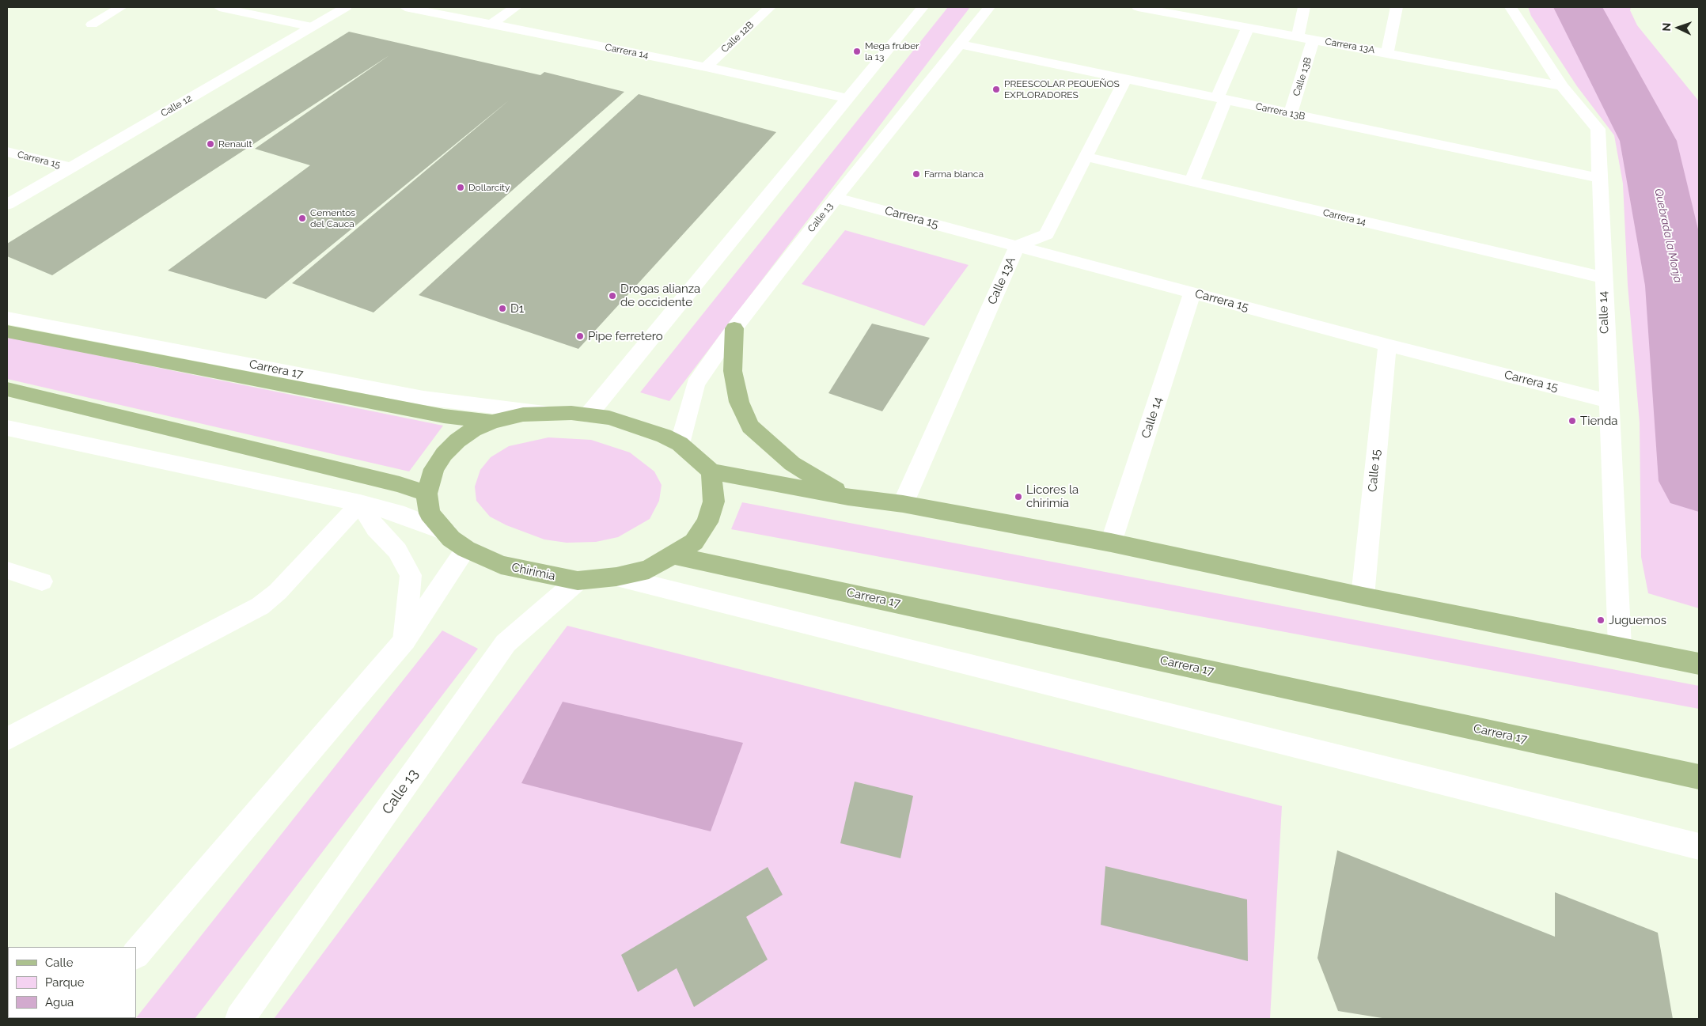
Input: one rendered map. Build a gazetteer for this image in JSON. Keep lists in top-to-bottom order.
{
  "streets": {
    "main road": ["Carrera 17", "Chirimia"],
    "street": [
      "Calle 12B",
      "Carrera 13A",
      "Carrera 14",
      "Calle 13B",
      "Calle 12",
      "Carrera 13B",
      "Carrera 15",
      "Calle 13",
      "Calle 13A",
      "Calle 14",
      "Calle 15"
    ]
  },
  "crossings": [
    ["Calle 12B", "Carrera 14"],
    ["Carrera 13A", "Calle 13B"],
    ["Carrera 13A", "Calle 14"],
    ["Carrera 14", "Calle 13A"],
    ["Carrera 14", "Calle 14"],
    ["Calle 13B", "Carrera 13B"],
    ["Calle 12", "Carrera 15"],
    ["Carrera 13B", "Calle 13"],
    ["Carrera 13B", "Calle 13A"],
    ["Carrera 13B", "Calle 14"],
    ["Carrera 15", "Calle 13"],
    ["Carrera 15", "Calle 13A"],
    ["Carrera 15", "Calle 14"],
    ["Carrera 15", "Calle 15"],
    ["Calle 13", "Chirimia"],
    ["Carrera 17", "Chirimia"]
  ],
  "water": ["Quebrada la Monja"],
  "places": [
    "Mega fruber la 13",
    "PREESCOLAR PEQUEÑOS EXPLORADORES",
    "Renault",
    "Farma blanca",
    "Dollarcity",
    "Cementos del Cauca",
    "Drogas alianza de occidente",
    "D1",
    "Pipe ferretero",
    "Tienda",
    "Licores la chirimía",
    "Juguemos"
  ],
  "legend": ["Calle", "Parque", "Agua"],
  "north": "left"
}
